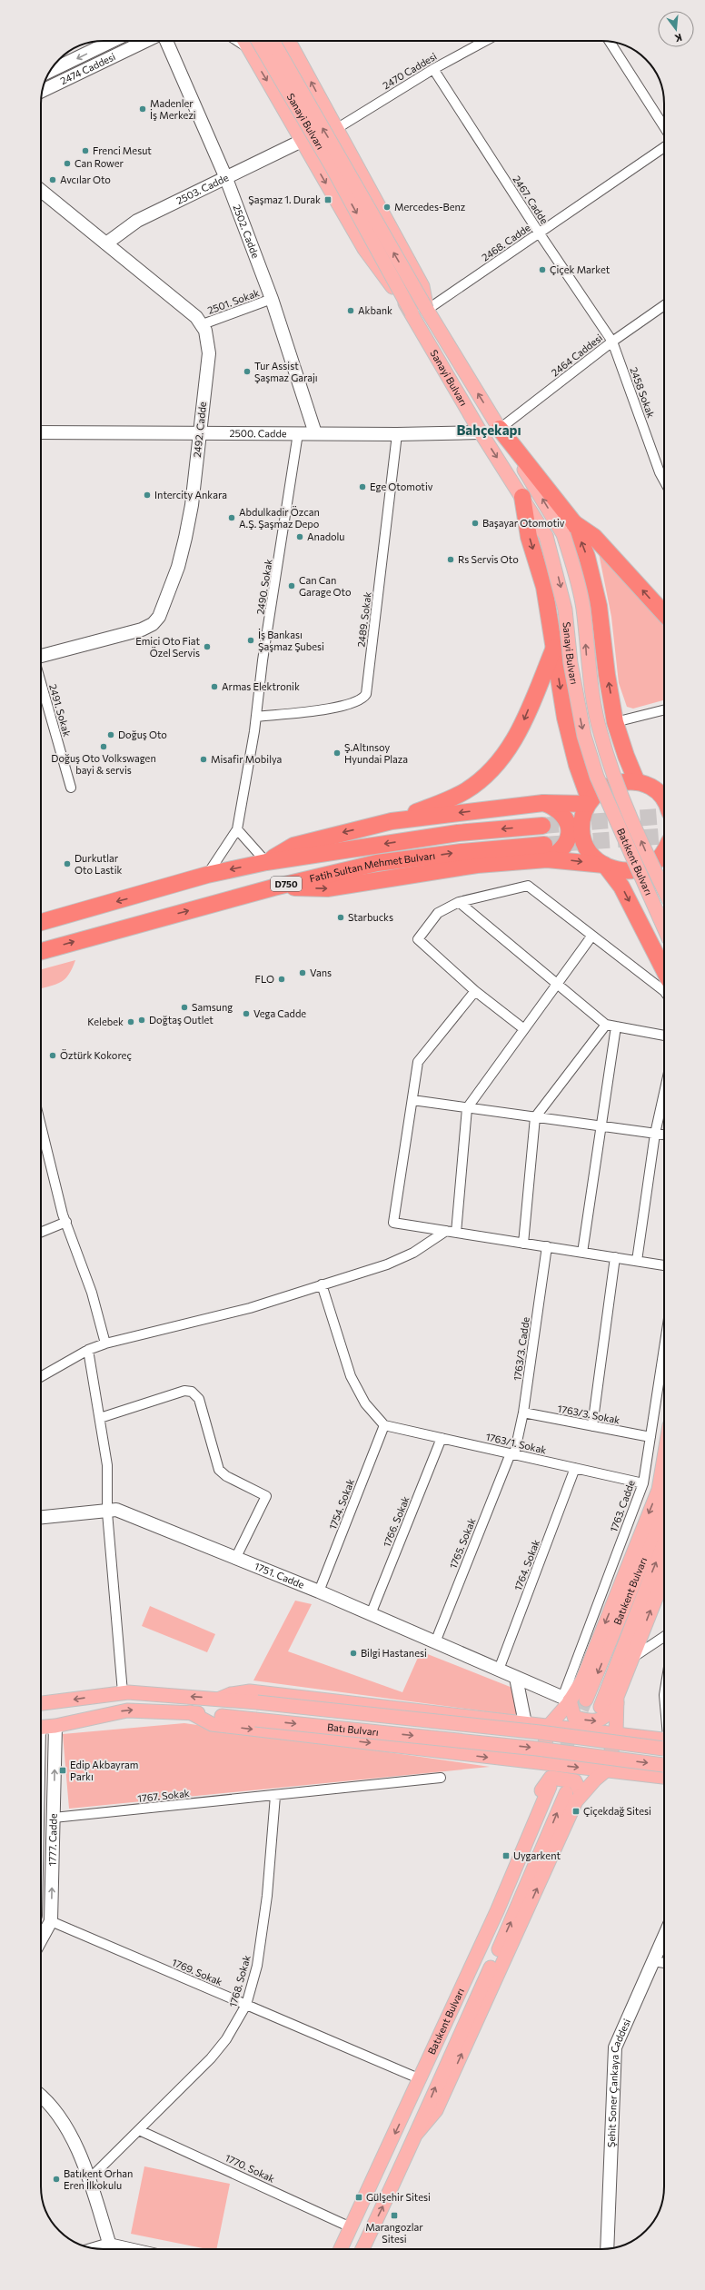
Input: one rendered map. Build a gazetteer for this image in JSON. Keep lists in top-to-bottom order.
{
  "streets": {
    "highway": ["Fatih Sultan Mehmet Bulvarı", "D750"],
    "main road": ["Sanayi Bulvarı", "Batıkent Bulvarı", "Batı Bulvarı"],
    "street": [
      "2474 Caddesi",
      "2470 Caddesi",
      "2503. Cadde",
      "2467. Cadde",
      "2502. Cadde",
      "2468. Cadde",
      "2501. Sokak",
      "2464 Caddesi",
      "2458 Sokak",
      "2492. Cadde",
      "2500. Cadde",
      "2490. Sokak",
      "2489. Sokak",
      "2491. Sokak",
      "1763/3. Cadde",
      "1763/3. Sokak",
      "1763/1. Sokak",
      "1754. Sokak",
      "1763. Cadde",
      "1766. Sokak",
      "1765. Sokak",
      "1764. Sokak",
      "1751. Cadde",
      "1767. Sokak",
      "1777. Cadde",
      "1769. Sokak",
      "1768. Sokak",
      "Şehit Soner Çankaya Caddesi",
      "1770. Sokak"
    ]
  },
  "crossings": [
    ["2470 Caddesi", "2467. Cadde"],
    ["Sanayi Bulvarı", "2468. Cadde"],
    ["Sanayi Bulvarı", "2464 Caddesi"],
    ["Sanayi Bulvarı", "2500. Cadde"],
    ["Sanayi Bulvarı", "Batıkent Bulvarı"],
    ["2503. Cadde", "2502. Cadde"],
    ["2467. Cadde", "2468. Cadde"],
    ["2467. Cadde", "2464 Caddesi"],
    ["2467. Cadde", "2458 Sokak"],
    ["2502. Cadde", "2501. Sokak"],
    ["2502. Cadde", "2500. Cadde"],
    ["2501. Sokak", "2492. Cadde"],
    ["2464 Caddesi", "2458 Sokak"],
    ["2492. Cadde", "2500. Cadde"],
    ["2500. Cadde", "2490. Sokak"],
    ["2500. Cadde", "2489. Sokak"],
    ["2490. Sokak", "2489. Sokak"],
    ["2490. Sokak", "Fatih Sultan Mehmet Bulvarı"],
    ["Batıkent Bulvarı", "1770. Sokak"],
    ["1763/3. Cadde", "1763/3. Sokak"],
    ["1763/3. Cadde", "1763/1. Sokak"],
    ["1763/3. Cadde", "1765. Sokak"],
    ["1763/3. Sokak", "1763. Cadde"],
    ["1763/1. Sokak", "1754. Sokak"],
    ["1763/1. Sokak", "1763. Cadde"],
    ["1763/1. Sokak", "1766. Sokak"],
    ["1763/1. Sokak", "1765. Sokak"],
    ["1763/1. Sokak", "1764. Sokak"],
    ["1754. Sokak", "1751. Cadde"],
    ["1763. Cadde", "1751. Cadde"],
    ["1766. Sokak", "1751. Cadde"],
    ["1765. Sokak", "1751. Cadde"],
    ["1764. Sokak", "1751. Cadde"],
    ["Batı Bulvarı", "1777. Cadde"],
    ["1767. Sokak", "1777. Cadde"],
    ["1767. Sokak", "1768. Sokak"],
    ["1777. Cadde", "1769. Sokak"],
    ["1769. Sokak", "1768. Sokak"],
    ["1768. Sokak", "1770. Sokak"]
  ],
  "one_way": ["1777. Cadde"],
  "districts": ["Bahçekapı"],
  "places": {
    "other": [
      "Madenler İş Merkezi",
      "Frenci Mesut",
      "Can Rower",
      "Avcılar Oto",
      "Mercedes-Benz",
      "Çiçek Market",
      "Akbank",
      "Tur Assist Şaşmaz Garajı",
      "Ege Otomotiv",
      "Intercity Ankara",
      "Abdulkadir Özcan A.Ş. Şaşmaz Depo",
      "Başayar Otomotiv",
      "Anadolu",
      "Rs Servis Oto",
      "Can Can Garage Oto",
      "İş Bankası Şaşmaz Şubesi",
      "Emici Oto Fiat Özel Servis",
      "Armas Elektronik",
      "Doğuş Oto",
      "Doğuş Oto Volkswagen bayi & servis",
      "Ş.Altınsoy Hyundai Plaza",
      "Misafir Mobilya",
      "Durkutlar Oto Lastik",
      "Starbucks",
      "Vans",
      "FLO",
      "Samsung",
      "Vega Cadde",
      "Doğtaş Outlet",
      "Kelebek",
      "Öztürk Kokoreç",
      "Bilgi Hastanesi",
      "Batıkent Orhan Eren İlkokulu"
    ],
    "transit": [
      "Şaşmaz 1. Durak",
      "Edip Akbayram Parkı",
      "Çiçekdağ Sitesi",
      "Uygarkent",
      "Gülşehir Sitesi",
      "Marangozlar Sitesi"
    ]
  },
  "north": "bottom"
}
